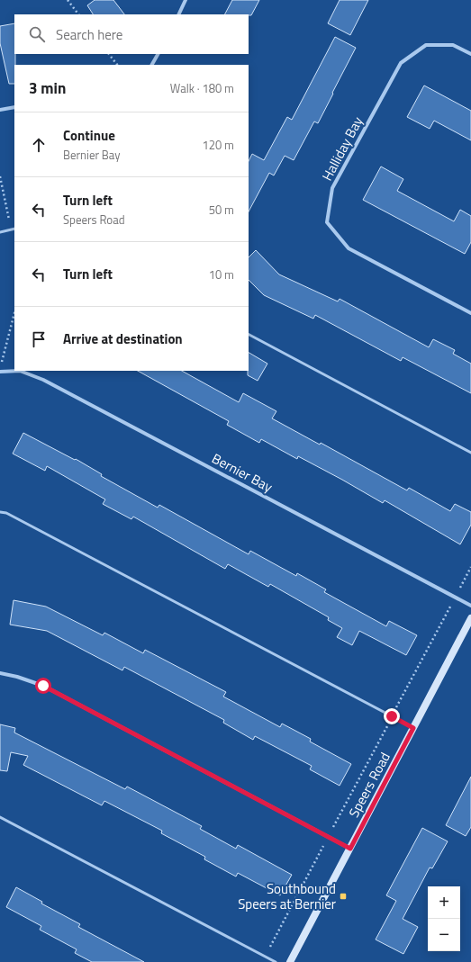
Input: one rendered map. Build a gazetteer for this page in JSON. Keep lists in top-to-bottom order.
{
  "streets": {
    "street": ["Halliday Bay", "Bernier Bay", "Speers Road"]
  },
  "places": {
    "transit": ["Southbound Speers at Bernier"]
  },
  "page": {
    "search": "Search here",
    "heading": ["3 min", "Walk · 180 m"],
    "list": [
      ["Continue", "Bernier Bay", "120 m"],
      ["Turn left", "Speers Road", "50 m"],
      ["Turn left", "10 m"],
      "Arrive at destination"
    ],
    "map_buttons": ["+", "−"]
  }
}
